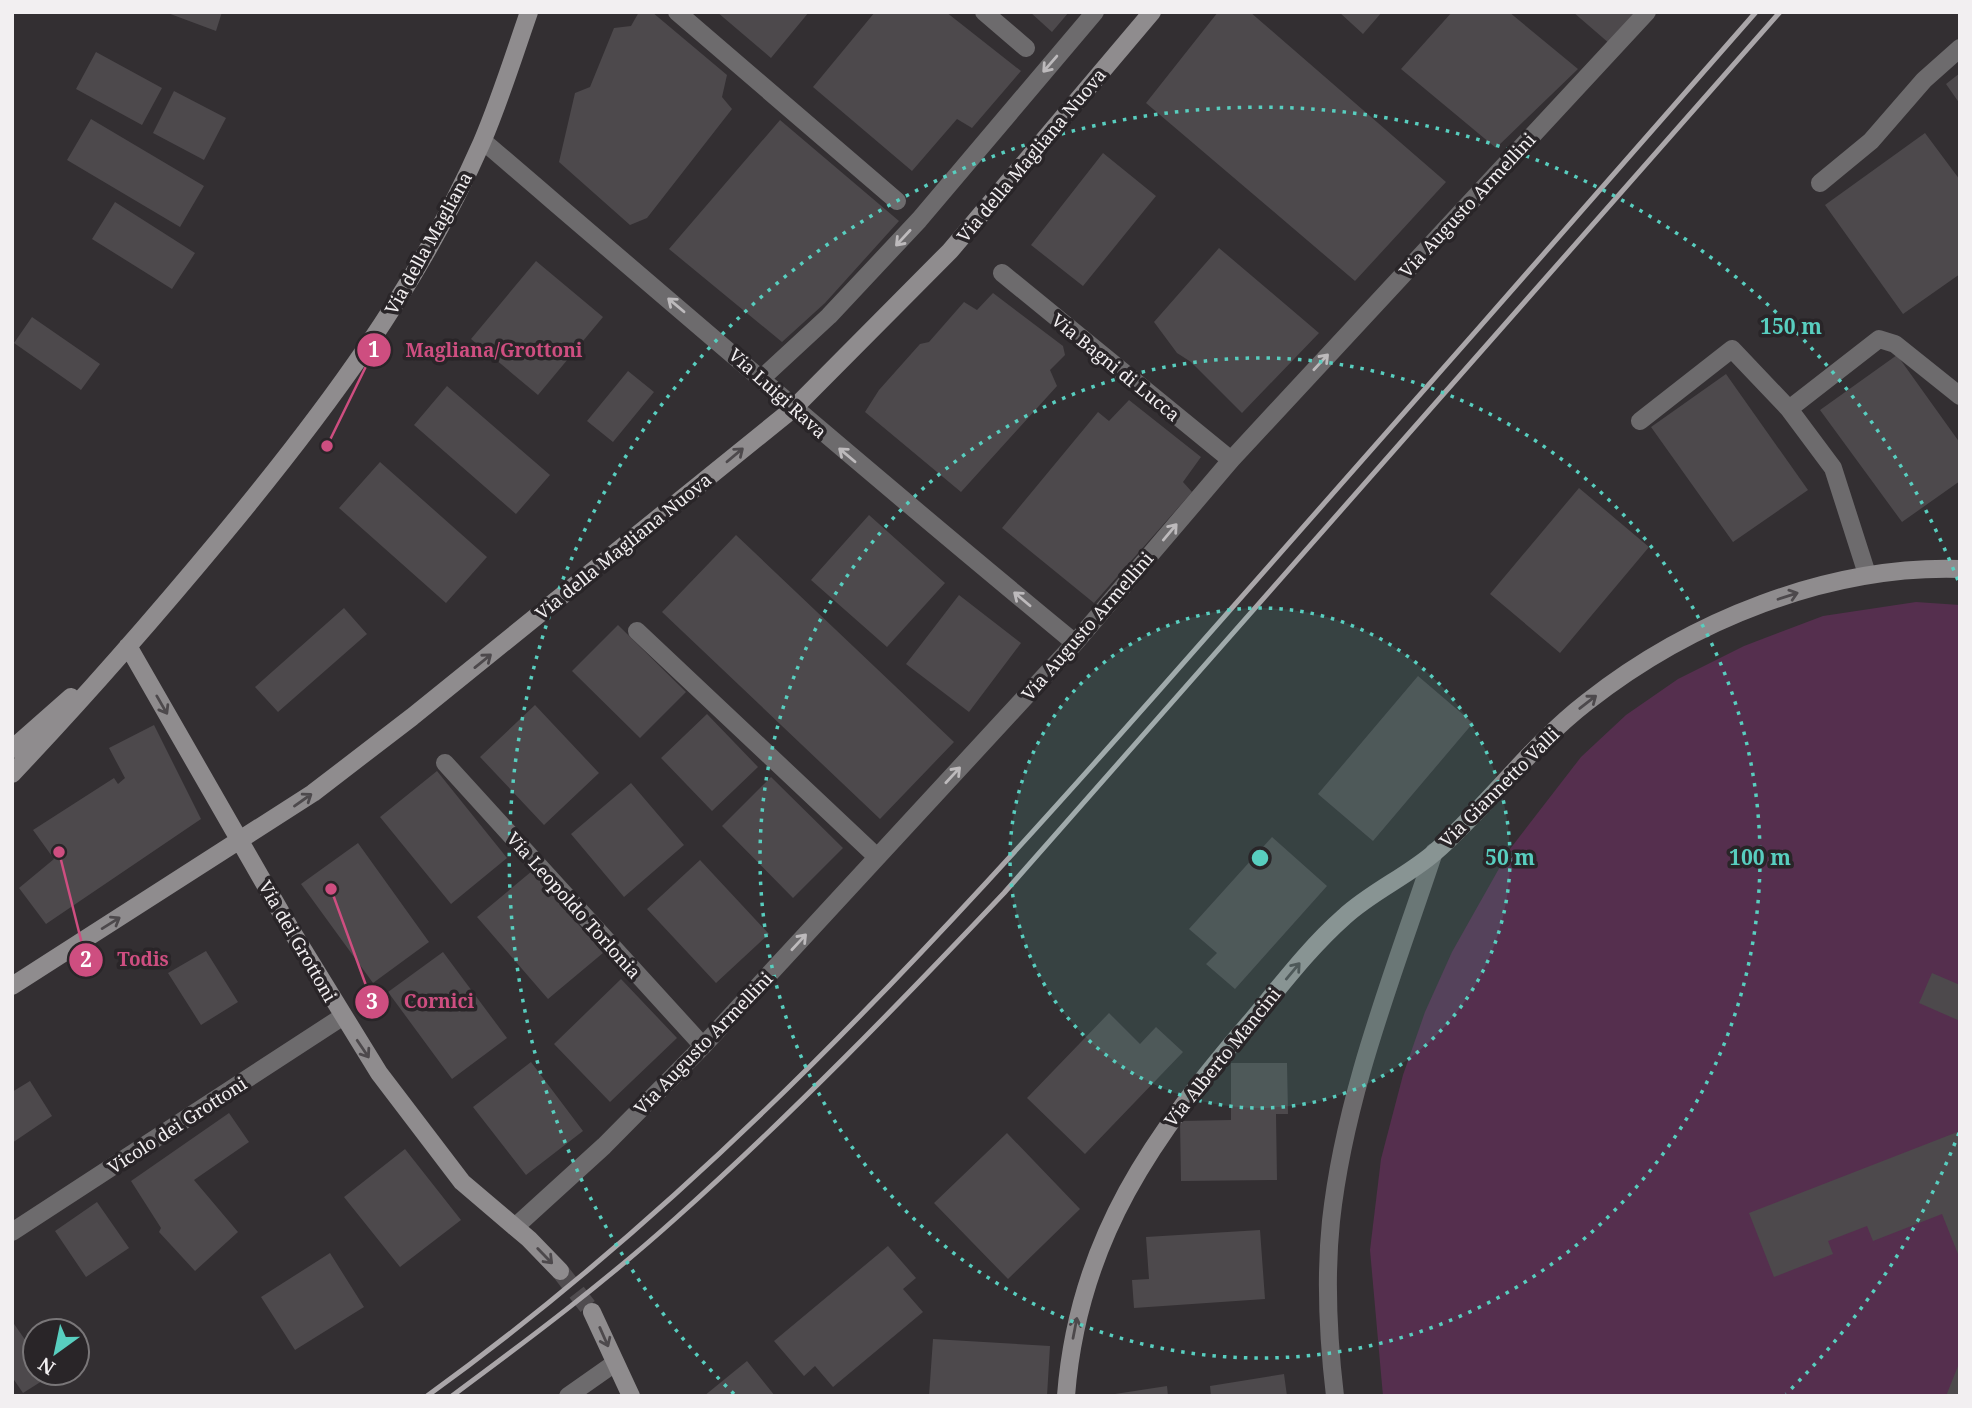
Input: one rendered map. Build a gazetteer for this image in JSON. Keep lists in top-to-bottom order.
{
  "streets": {
    "main road": [
      "Via della Magliana Nuova",
      "Via della Magliana",
      "Via Giannetto Valli",
      "Via dei Grottoni",
      "Via Alberto Mancini"
    ],
    "street": [
      "Via Augusto Armellini",
      "Via Bagni di Lucca",
      "Via Luigi Rava",
      "Via Leopoldo Torlonia",
      "Vicolo dei Grottoni"
    ]
  },
  "crossings": [
    ["Via della Magliana Nuova", "Via Luigi Rava"],
    ["Via della Magliana Nuova", "Via dei Grottoni"],
    ["Via Augusto Armellini", "Via Bagni di Lucca"],
    ["Via Augusto Armellini", "Via Luigi Rava"],
    ["Via Augusto Armellini", "Via Leopoldo Torlonia"],
    ["Via Augusto Armellini", "Via dei Grottoni"],
    ["Via della Magliana", "Via Luigi Rava"],
    ["Via della Magliana", "Via dei Grottoni"],
    ["Via Giannetto Valli", "Via Alberto Mancini"],
    ["Via dei Grottoni", "Vicolo dei Grottoni"]
  ],
  "one_way": [
    "Via della Magliana Nuova",
    "Via Augusto Armellini",
    "Via Luigi Rava",
    "Via Giannetto Valli",
    "Via dei Grottoni",
    "Via Alberto Mancini"
  ],
  "places": ["Magliana/Grottoni", "Todis", "Cornici"],
  "north": "bottom left",
  "rings": ["150 m", "50 m", "100 m"]
}
